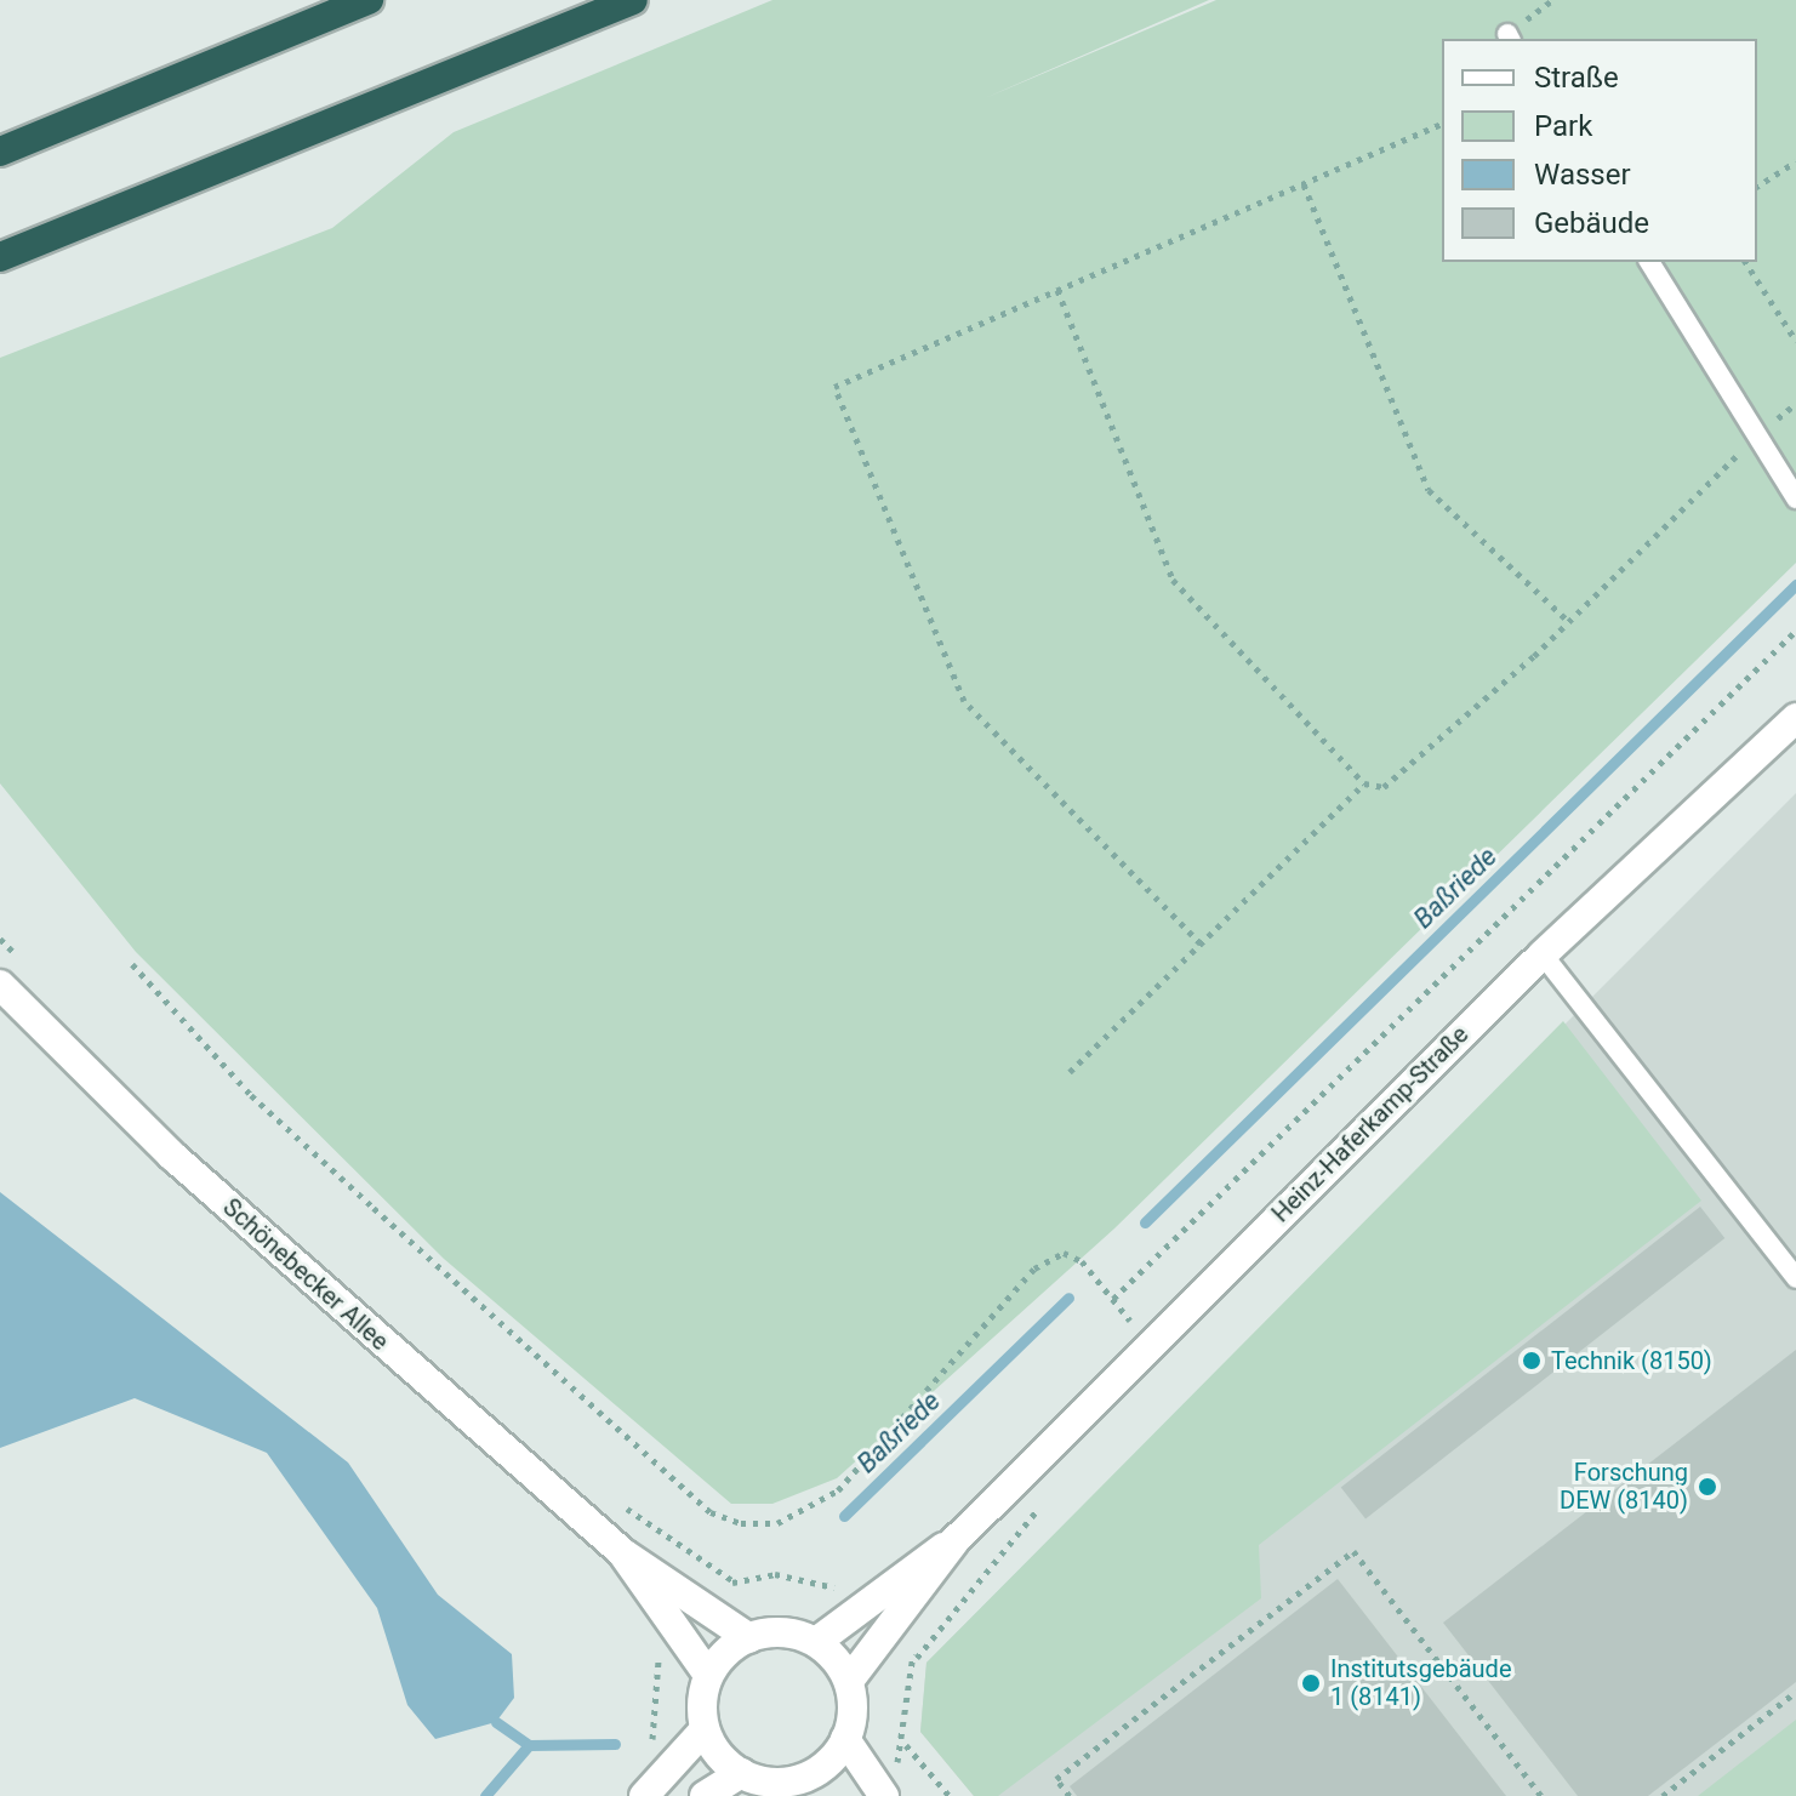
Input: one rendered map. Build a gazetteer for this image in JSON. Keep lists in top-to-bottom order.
{
  "streets": {
    "street": ["Heinz-Haferkamp-Straße", "Schönebecker Allee"]
  },
  "crossings": [
    ["Heinz-Haferkamp-Straße", "Schönebecker Allee"]
  ],
  "water": ["Baßriede"],
  "places": ["Technik (8150)", "Forschung DEW (8140)", "Institutsgebäude 1 (8141)"],
  "legend": [
    "Straße",
    "Park",
    "Wasser",
    "Gebäude"
  ]
}
